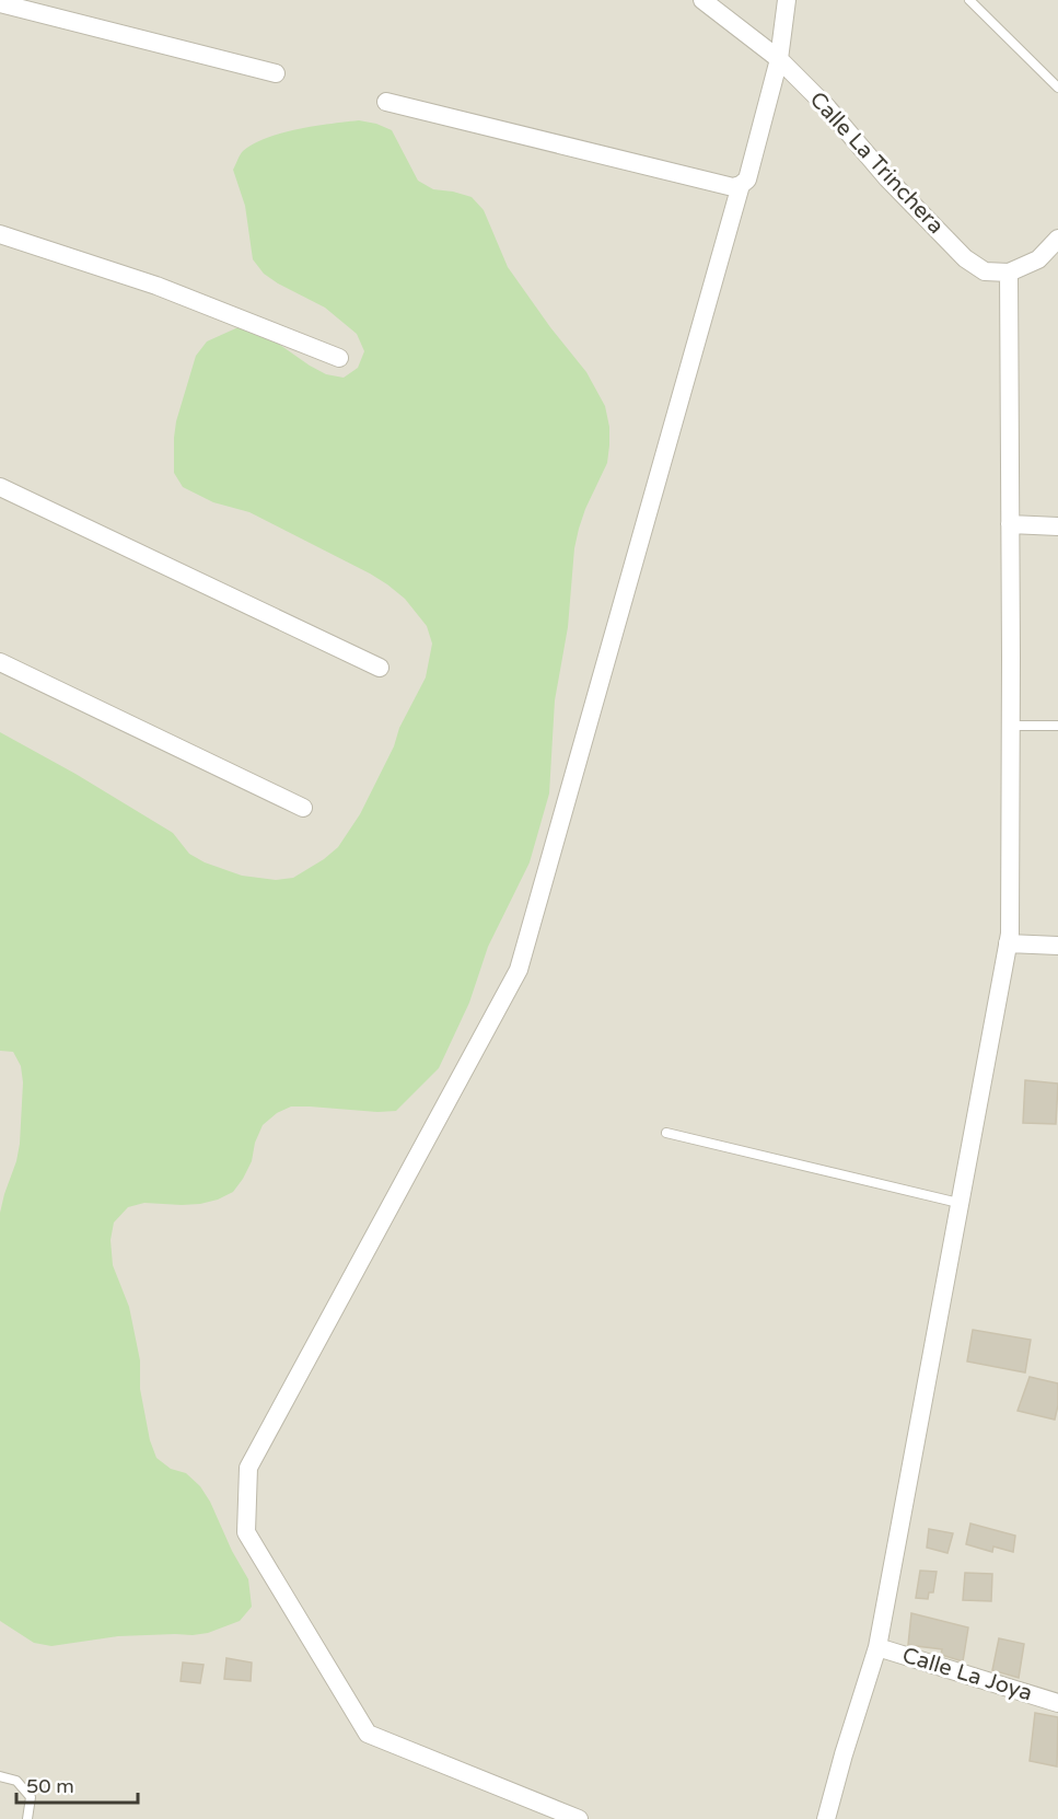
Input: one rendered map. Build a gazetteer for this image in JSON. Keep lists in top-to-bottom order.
{
  "streets": {
    "street": ["Calle La Trinchera", "Calle La Joya"]
  },
  "scale_bar": "50 m"
}
